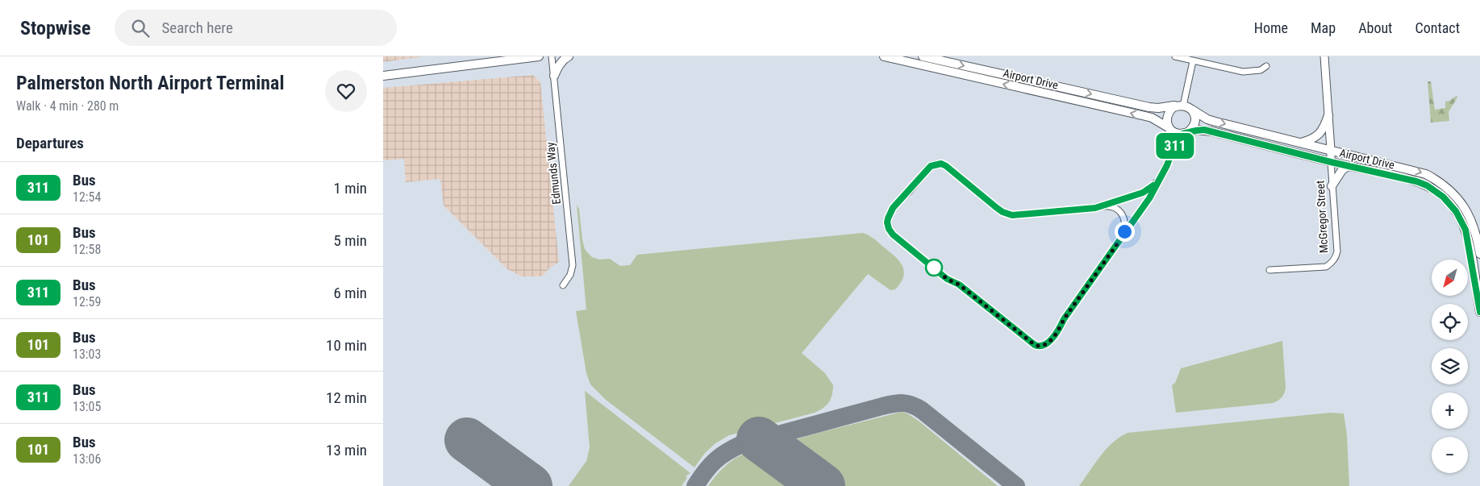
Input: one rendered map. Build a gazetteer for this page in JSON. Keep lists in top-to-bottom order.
{
  "streets": {
    "main road": ["Airport Drive"],
    "street": ["Edmunds Way", "McGregor Street"]
  },
  "crossings": [
    ["Airport Drive", "McGregor Street"]
  ],
  "lines": ["bus line 311"],
  "north": "bottom left",
  "page": {
    "header": "Stopwise",
    "search": "Search here",
    "nav": [
      "Home",
      "Map",
      "About",
      "Contact"
    ],
    "heading": [
      ["Palmerston North Airport Terminal", "Walk · 4 min · 280 m"],
      "Departures"
    ],
    "on_map": "311",
    "list": [
      {
        "mark": "311",
        "name": "Bus",
        "note": "12:54",
        "value": "1 min"
      },
      {
        "mark": "101",
        "name": "Bus",
        "note": "12:58",
        "value": "5 min"
      },
      {
        "mark": "311",
        "name": "Bus",
        "note": "12:59",
        "value": "6 min"
      },
      {
        "mark": "101",
        "name": "Bus",
        "note": "13:03",
        "value": "10 min"
      },
      {
        "mark": "311",
        "name": "Bus",
        "note": "13:05",
        "value": "12 min"
      },
      {
        "mark": "101",
        "name": "Bus",
        "note": "13:06",
        "value": "13 min"
      }
    ],
    "map_buttons": ["+", "−"]
  }
}
